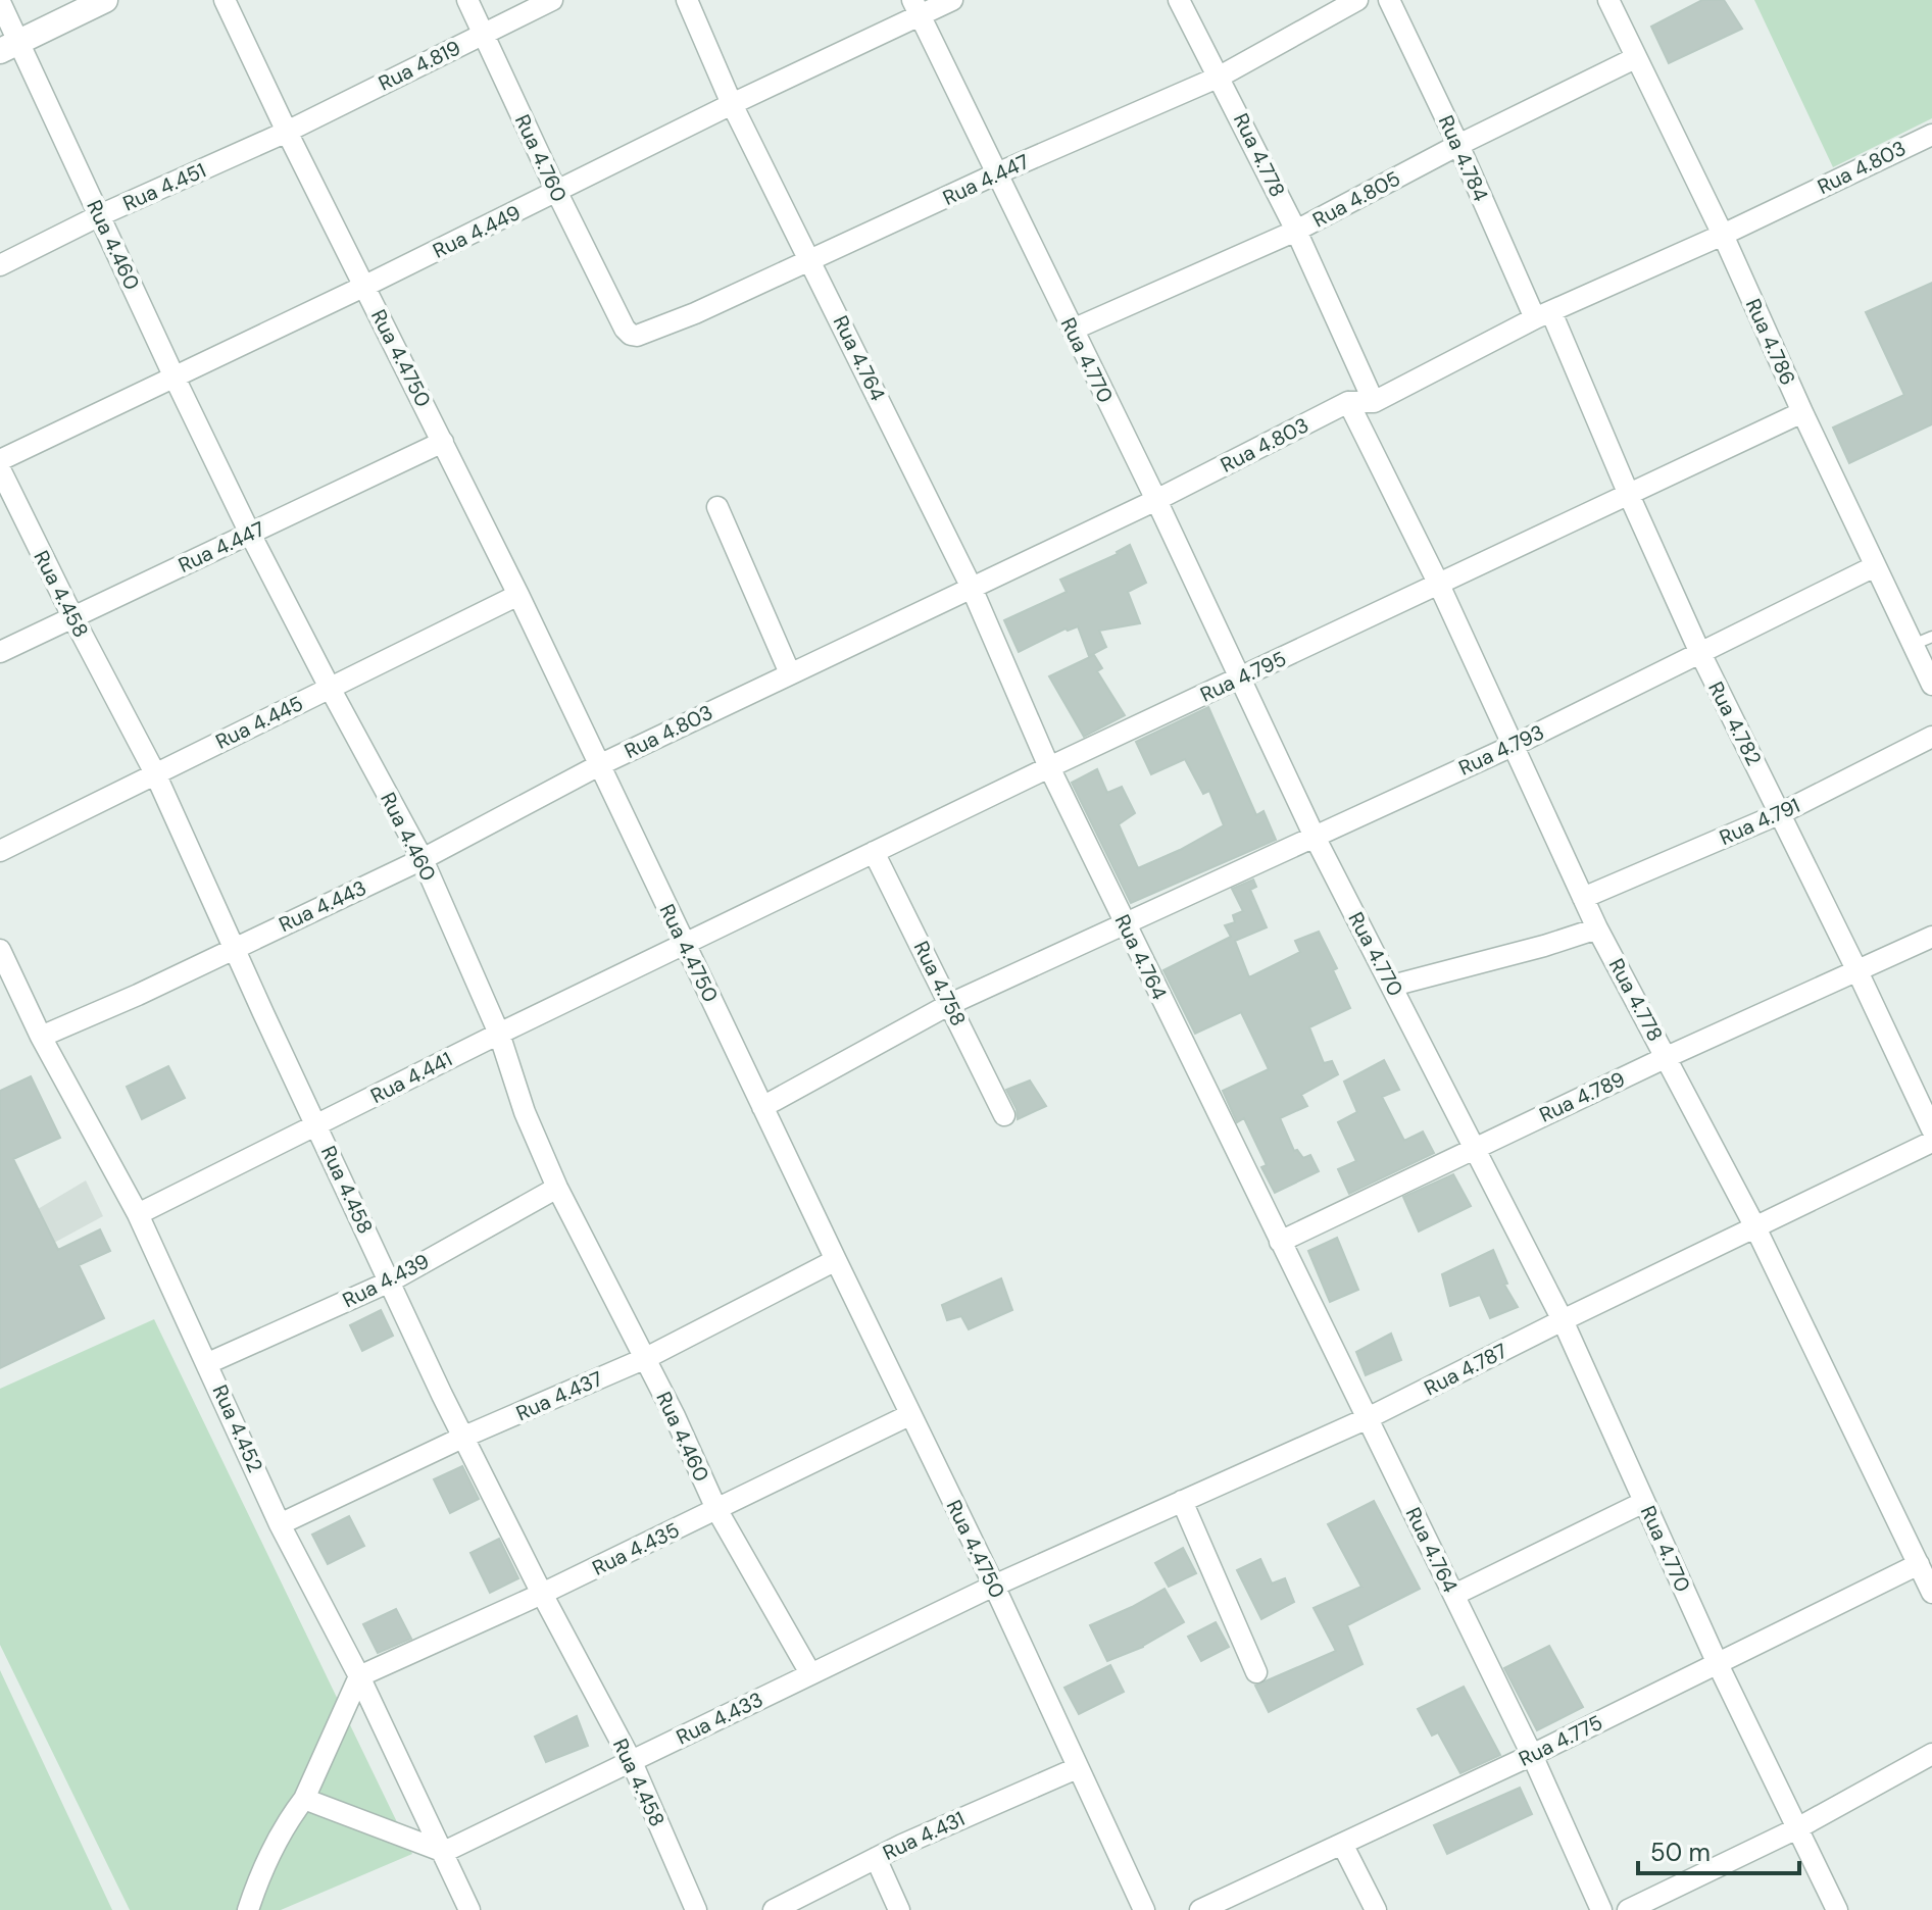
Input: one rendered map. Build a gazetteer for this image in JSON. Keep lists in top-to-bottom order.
{
  "streets": {
    "street": [
      "Rua 4.819",
      "Rua 4.778",
      "Rua 4.760",
      "Rua 4.784",
      "Rua 4.803",
      "Rua 4.447",
      "Rua 4.451",
      "Rua 4.805",
      "Rua 4.449",
      "Rua 4.460",
      "Rua 4.786",
      "Rua 4.4750",
      "Rua 4.764",
      "Rua 4.770",
      "Rua 4.458",
      "Rua 4.795",
      "Rua 4.445",
      "Rua 4.782",
      "Rua 4.793",
      "Rua 4.791",
      "Rua 4.443",
      "Rua 4.758",
      "Rua 4.441",
      "Rua 4.789",
      "Rua 4.439",
      "Rua 4.787",
      "Rua 4.437",
      "Rua 4.452",
      "Rua 4.435",
      "Rua 4.433",
      "Rua 4.775",
      "Rua 4.431"
    ]
  },
  "crossings": [
    ["Rua 4.819", "Rua 4.760"],
    ["Rua 4.819", "Rua 4.451"],
    ["Rua 4.819", "Rua 4.4750"],
    ["Rua 4.778", "Rua 4.803"],
    ["Rua 4.778", "Rua 4.447"],
    ["Rua 4.778", "Rua 4.805"],
    ["Rua 4.778", "Rua 4.795"],
    ["Rua 4.778", "Rua 4.793"],
    ["Rua 4.778", "Rua 4.791"],
    ["Rua 4.778", "Rua 4.789"],
    ["Rua 4.778", "Rua 4.787"],
    ["Rua 4.778", "Rua 4.775"],
    ["Rua 4.760", "Rua 4.447"],
    ["Rua 4.760", "Rua 4.449"],
    ["Rua 4.784", "Rua 4.803"],
    ["Rua 4.784", "Rua 4.805"],
    ["Rua 4.784", "Rua 4.782"],
    ["Rua 4.803", "Rua 4.786"],
    ["Rua 4.803", "Rua 4.4750"],
    ["Rua 4.803", "Rua 4.764"],
    ["Rua 4.803", "Rua 4.770"],
    ["Rua 4.803", "Rua 4.782"],
    ["Rua 4.803", "Rua 4.443"],
    ["Rua 4.447", "Rua 4.460"],
    ["Rua 4.447", "Rua 4.4750"],
    ["Rua 4.447", "Rua 4.764"],
    ["Rua 4.447", "Rua 4.770"],
    ["Rua 4.447", "Rua 4.458"],
    ["Rua 4.451", "Rua 4.460"],
    ["Rua 4.451", "Rua 4.4750"],
    ["Rua 4.805", "Rua 4.786"],
    ["Rua 4.805", "Rua 4.770"],
    ["Rua 4.449", "Rua 4.460"],
    ["Rua 4.449", "Rua 4.4750"],
    ["Rua 4.449", "Rua 4.764"],
    ["Rua 4.449", "Rua 4.770"],
    ["Rua 4.460", "Rua 4.445"],
    ["Rua 4.460", "Rua 4.443"],
    ["Rua 4.460", "Rua 4.441"],
    ["Rua 4.460", "Rua 4.439"],
    ["Rua 4.460", "Rua 4.437"],
    ["Rua 4.460", "Rua 4.435"],
    ["Rua 4.460", "Rua 4.433"],
    ["Rua 4.786", "Rua 4.795"],
    ["Rua 4.786", "Rua 4.793"],
    ["Rua 4.4750", "Rua 4.795"],
    ["Rua 4.4750", "Rua 4.445"],
    ["Rua 4.4750", "Rua 4.793"],
    ["Rua 4.4750", "Rua 4.443"],
    ["Rua 4.4750", "Rua 4.441"],
    ["Rua 4.4750", "Rua 4.787"],
    ["Rua 4.4750", "Rua 4.437"],
    ["Rua 4.4750", "Rua 4.435"],
    ["Rua 4.4750", "Rua 4.433"],
    ["Rua 4.4750", "Rua 4.431"],
    ["Rua 4.764", "Rua 4.795"],
    ["Rua 4.764", "Rua 4.793"],
    ["Rua 4.764", "Rua 4.789"],
    ["Rua 4.764", "Rua 4.787"],
    ["Rua 4.764", "Rua 4.775"],
    ["Rua 4.770", "Rua 4.795"],
    ["Rua 4.770", "Rua 4.793"],
    ["Rua 4.770", "Rua 4.789"],
    ["Rua 4.770", "Rua 4.787"],
    ["Rua 4.770", "Rua 4.775"],
    ["Rua 4.458", "Rua 4.445"],
    ["Rua 4.458", "Rua 4.443"],
    ["Rua 4.458", "Rua 4.441"],
    ["Rua 4.458", "Rua 4.439"],
    ["Rua 4.458", "Rua 4.437"],
    ["Rua 4.458", "Rua 4.435"],
    ["Rua 4.458", "Rua 4.433"],
    ["Rua 4.795", "Rua 4.782"],
    ["Rua 4.795", "Rua 4.758"],
    ["Rua 4.795", "Rua 4.441"],
    ["Rua 4.782", "Rua 4.793"],
    ["Rua 4.782", "Rua 4.791"],
    ["Rua 4.782", "Rua 4.789"],
    ["Rua 4.793", "Rua 4.758"],
    ["Rua 4.443", "Rua 4.452"],
    ["Rua 4.441", "Rua 4.452"],
    ["Rua 4.439", "Rua 4.452"],
    ["Rua 4.787", "Rua 4.433"],
    ["Rua 4.437", "Rua 4.452"],
    ["Rua 4.452", "Rua 4.435"],
    ["Rua 4.452", "Rua 4.433"]
  ],
  "scale_bar": "50 m"
}
